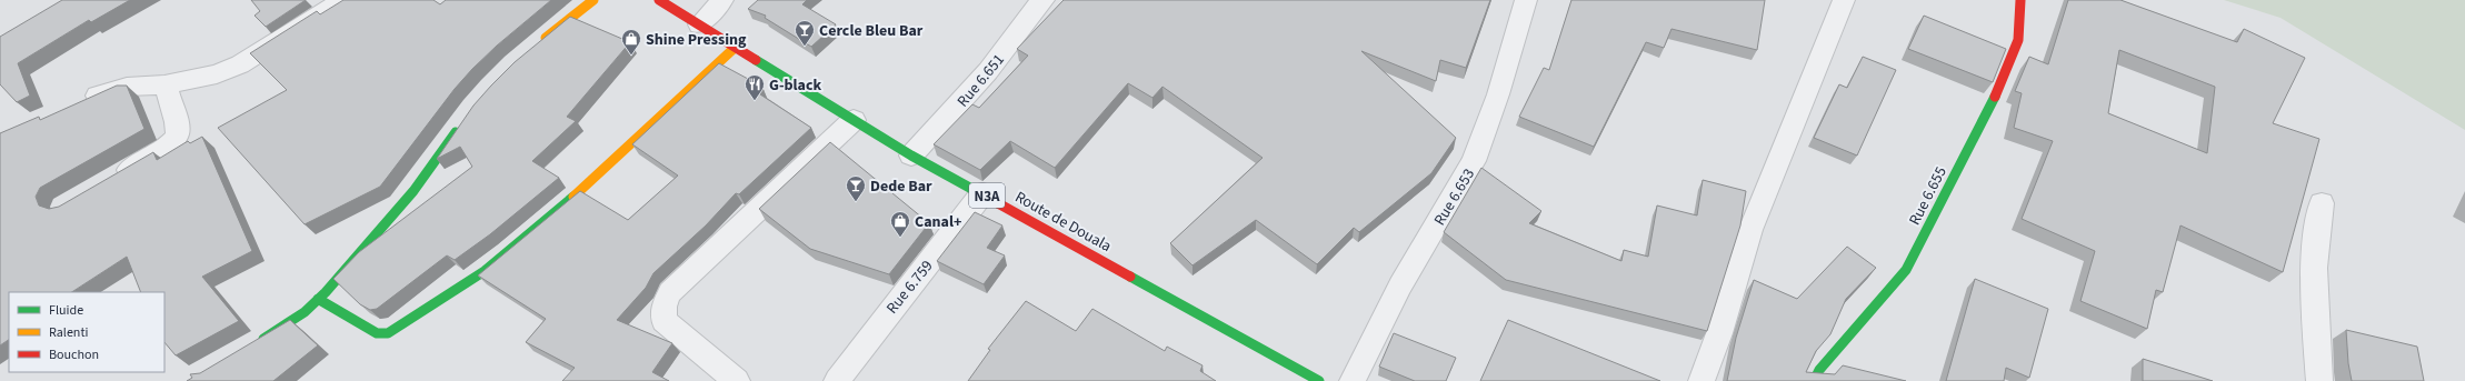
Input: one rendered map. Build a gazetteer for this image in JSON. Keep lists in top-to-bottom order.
{
  "streets": {
    "main road": ["N3A", "Rue 6.655", "Route de Douala"],
    "street": ["Rue 6.651", "Rue 6.653", "Rue 6.759"]
  },
  "crossings": [
    ["Rue 6.651", "Route de Douala"],
    ["Route de Douala", "Rue 6.759"]
  ],
  "places": {
    "bar": ["Cercle Bleu Bar", "Dede Bar"],
    "shop": ["Shine Pressing", "Canal+"],
    "restaurant": ["G-black"]
  },
  "legend": ["Fluide", "Ralenti", "Bouchon"]
}
